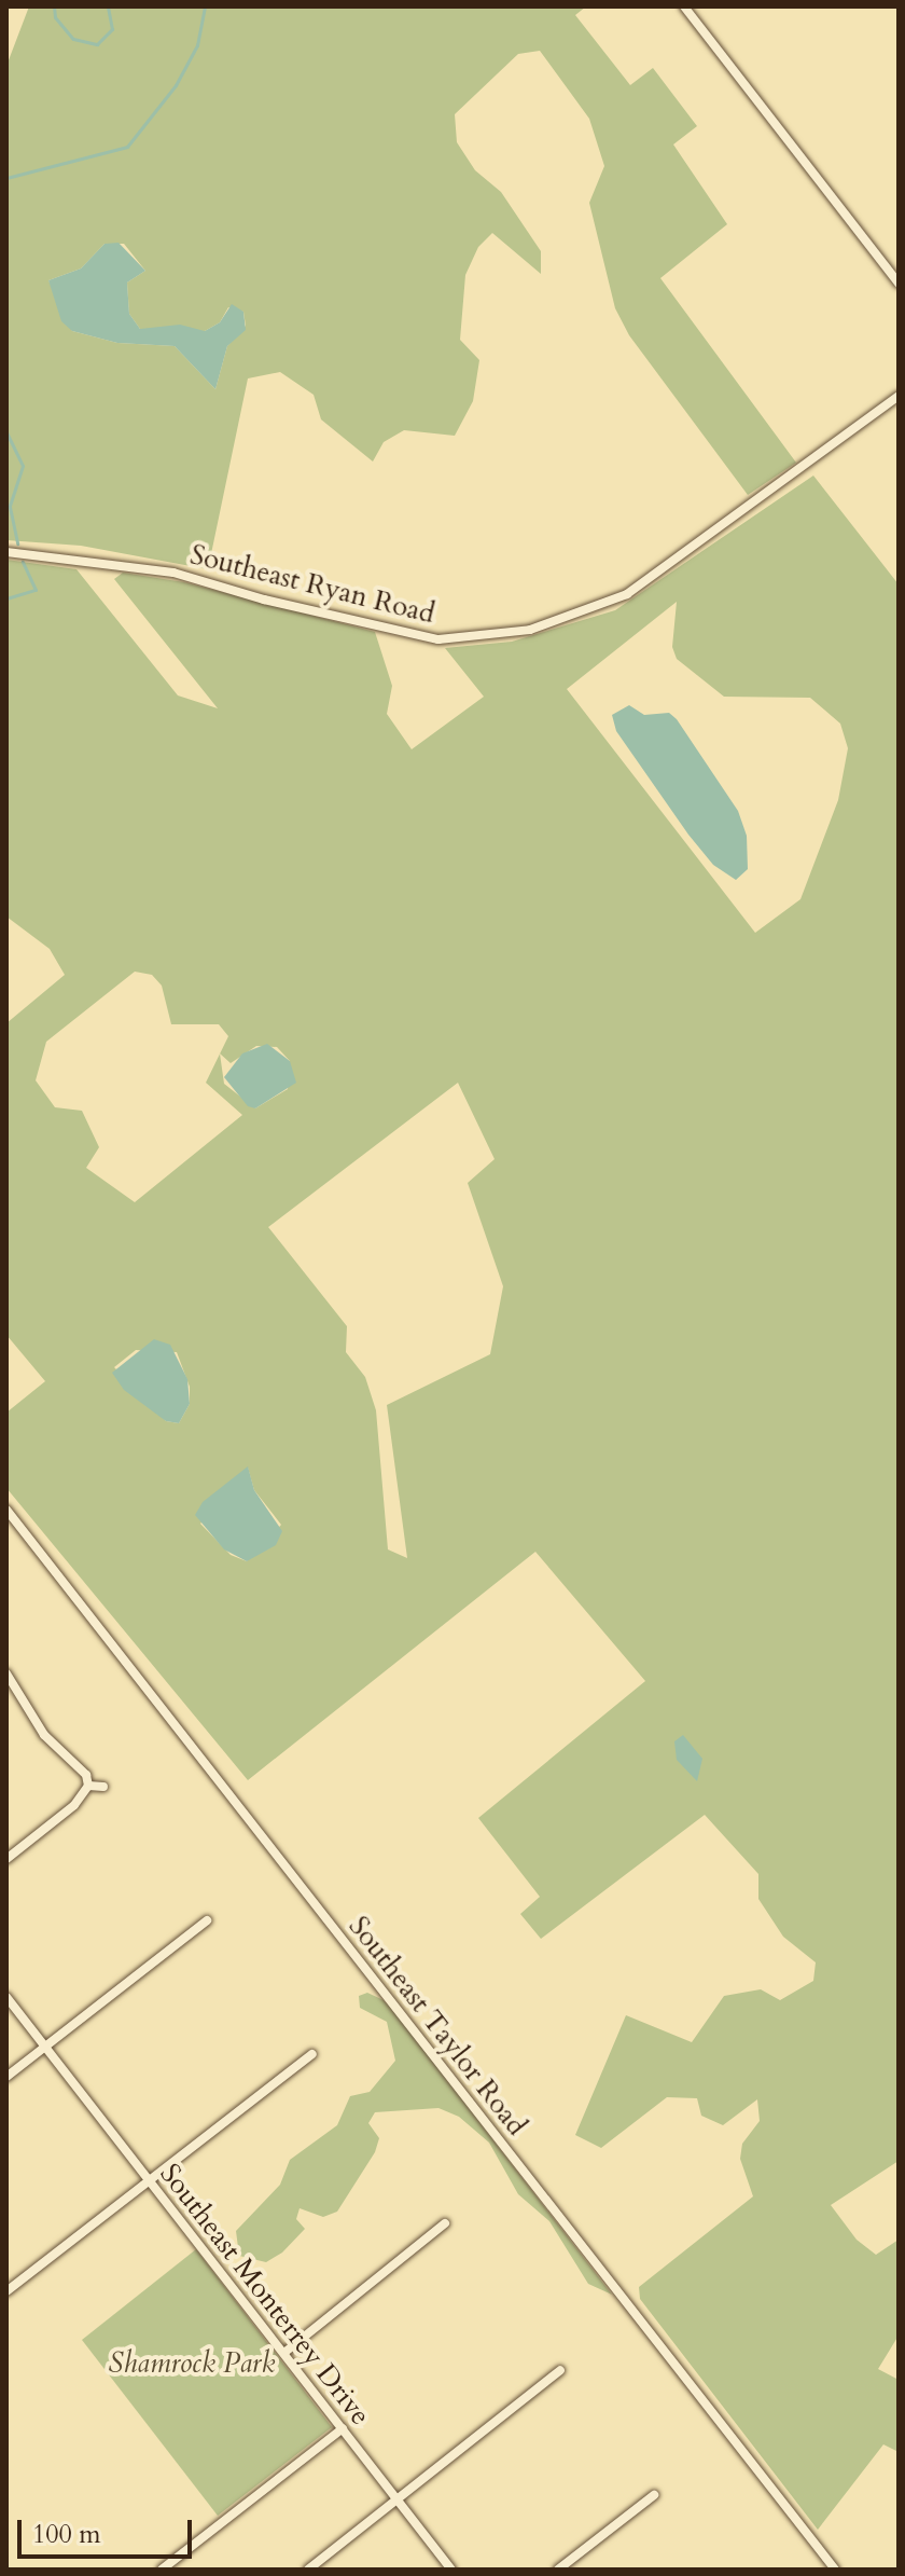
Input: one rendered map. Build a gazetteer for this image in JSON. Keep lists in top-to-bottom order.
{
  "streets": {
    "street": ["Southeast Ryan Road", "Southeast Taylor Road", "Southeast Monterrey Drive"]
  },
  "parks": ["Shamrock Park"],
  "scale_bar": "100 m"
}
